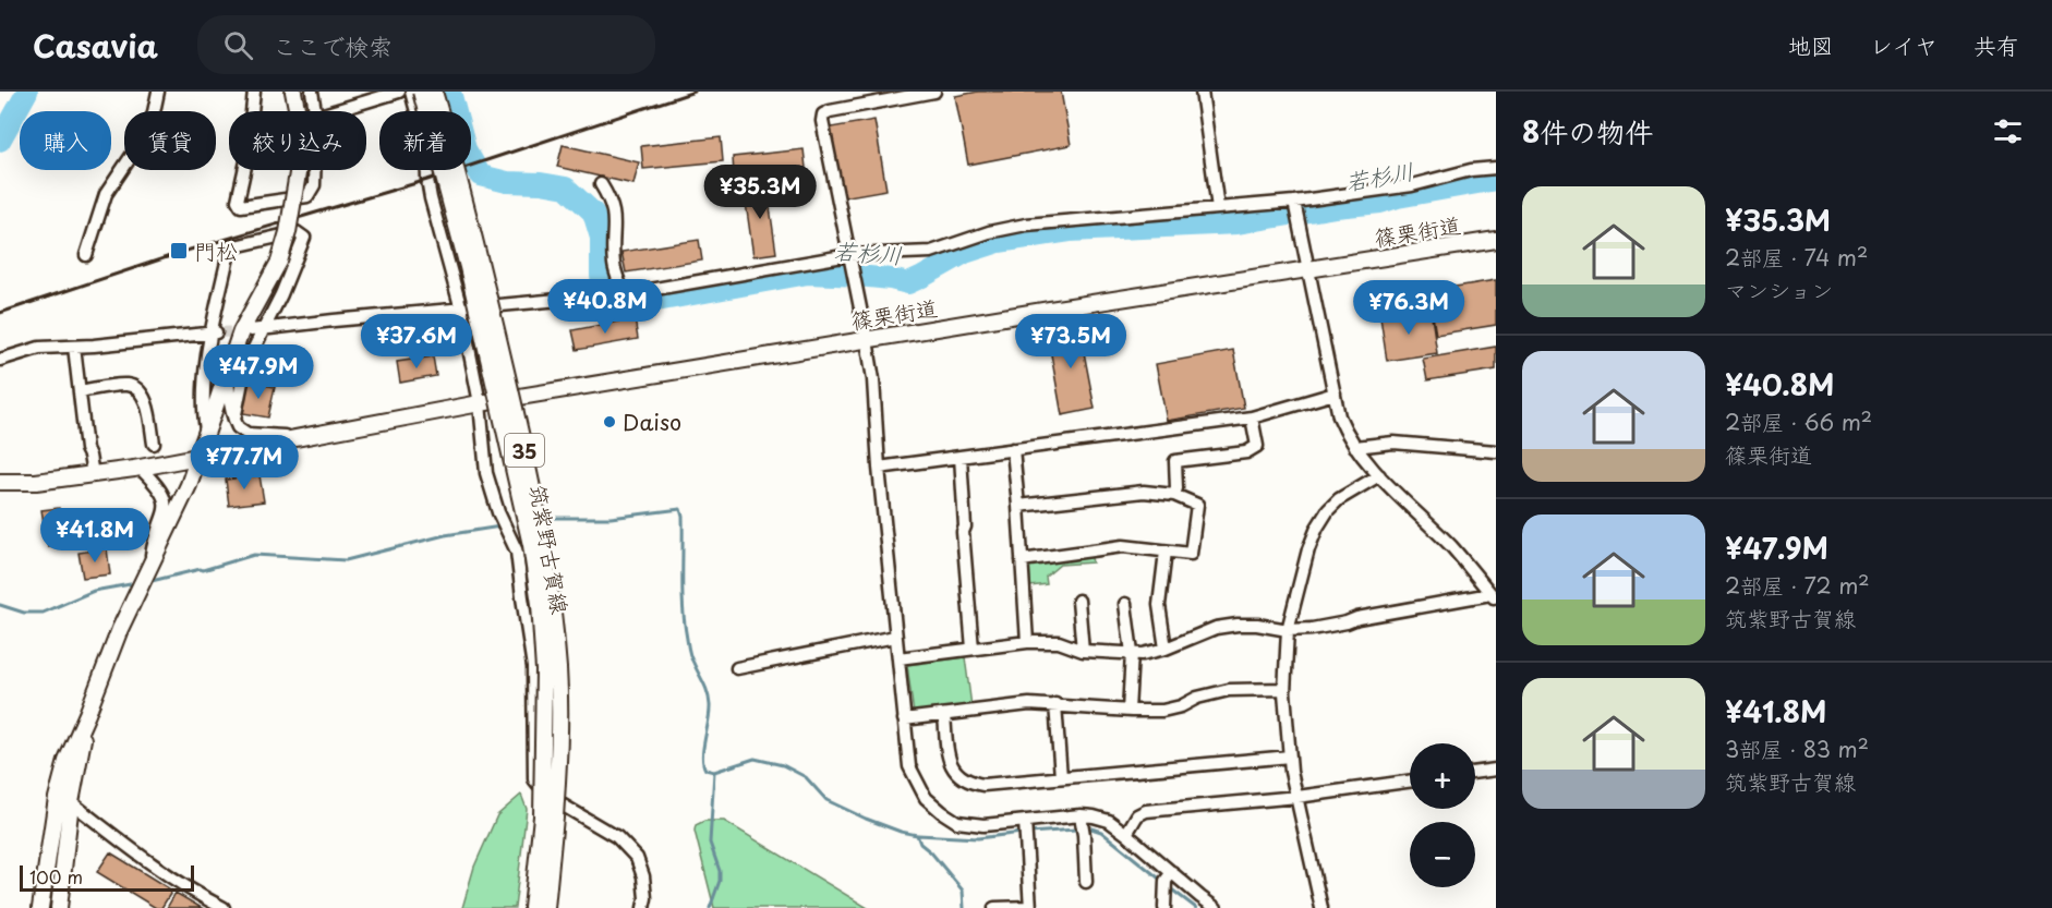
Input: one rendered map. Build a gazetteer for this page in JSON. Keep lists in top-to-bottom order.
{
  "streets": {
    "main road": ["篠栗街道", "35", "筑紫野古賀線"]
  },
  "water": ["若杉川"],
  "places": {
    "transit": ["門松"],
    "other": ["Daiso"]
  },
  "scale_bar": "100 m",
  "page": {
    "header": "Casavia",
    "search": "ここで検索",
    "nav": ["地図", "レイヤ", "共有"],
    "heading": "8件の物件",
    "chip": [
      "購入",
      "賃貸",
      "絞り込み",
      "新着"
    ],
    "price": [
      "¥35.3M",
      "¥40.8M",
      "¥76.3M",
      "¥37.6M",
      "¥73.5M",
      "¥47.9M",
      "¥77.7M",
      "¥41.8M"
    ],
    "list": [
      {
        "name": "¥35.3M",
        "note": "2部屋 · 74 m² · マンション"
      },
      {
        "name": "¥40.8M",
        "note": "2部屋 · 66 m² · 篠栗街道"
      },
      {
        "name": "¥47.9M",
        "note": "2部屋 · 72 m² · 筑紫野古賀線"
      },
      {
        "name": "¥41.8M",
        "note": "3部屋 · 83 m² · 筑紫野古賀線"
      }
    ],
    "map_buttons": ["+", "−"],
    "scale": "100 m"
  }
}
